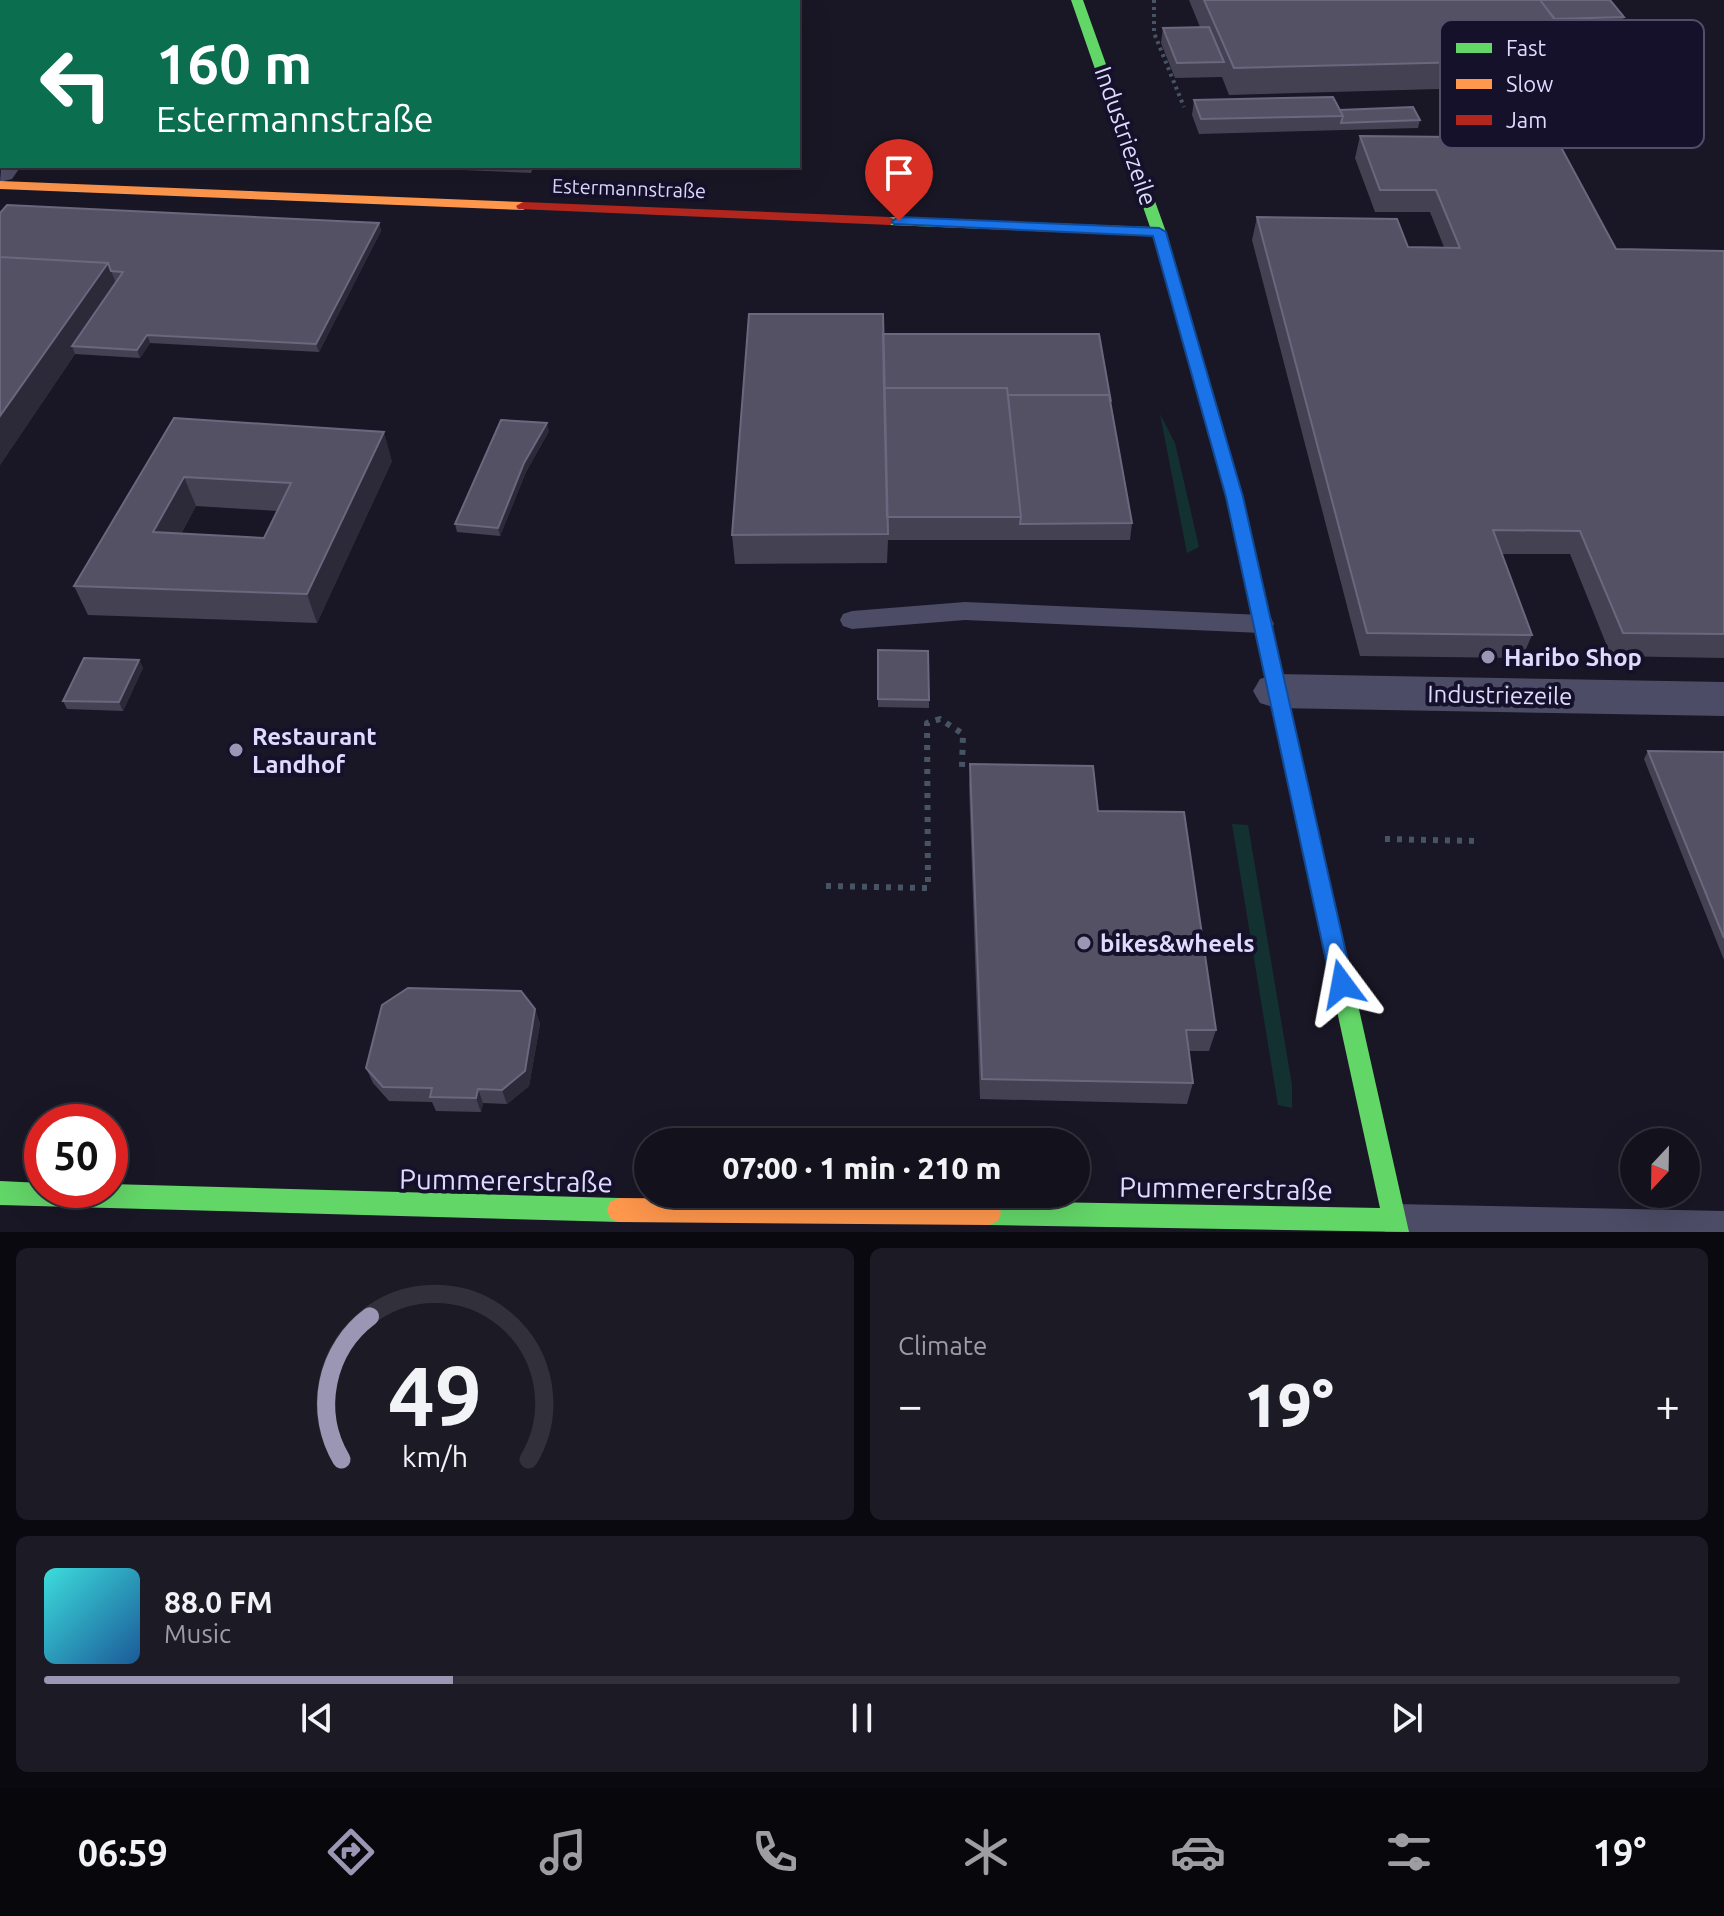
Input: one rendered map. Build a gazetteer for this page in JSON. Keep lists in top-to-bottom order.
{
  "streets": {
    "street": ["Industriezeile", "Estermannstraße", "Pummererstraße"]
  },
  "crossings": [
    ["Industriezeile", "Estermannstraße"],
    ["Industriezeile", "Pummererstraße"]
  ],
  "places": ["Haribo Shop", "Restaurant Landhof", "bikes&wheels"],
  "legend": ["Fast", "Slow", "Jam"],
  "north": "bottom",
  "page": {
    "turn": ["160 m", "Estermannstraße"],
    "limit": "50",
    "trip": "07:00 · 1 min · 210 m",
    "tile": "Climate",
    "heat": ["−", "19°", "+"],
    "song": ["88.0 FM", "Music"],
    "tabs": ["06:59", "19°"],
    "gauge": ["49", "km/h"]
  }
}
